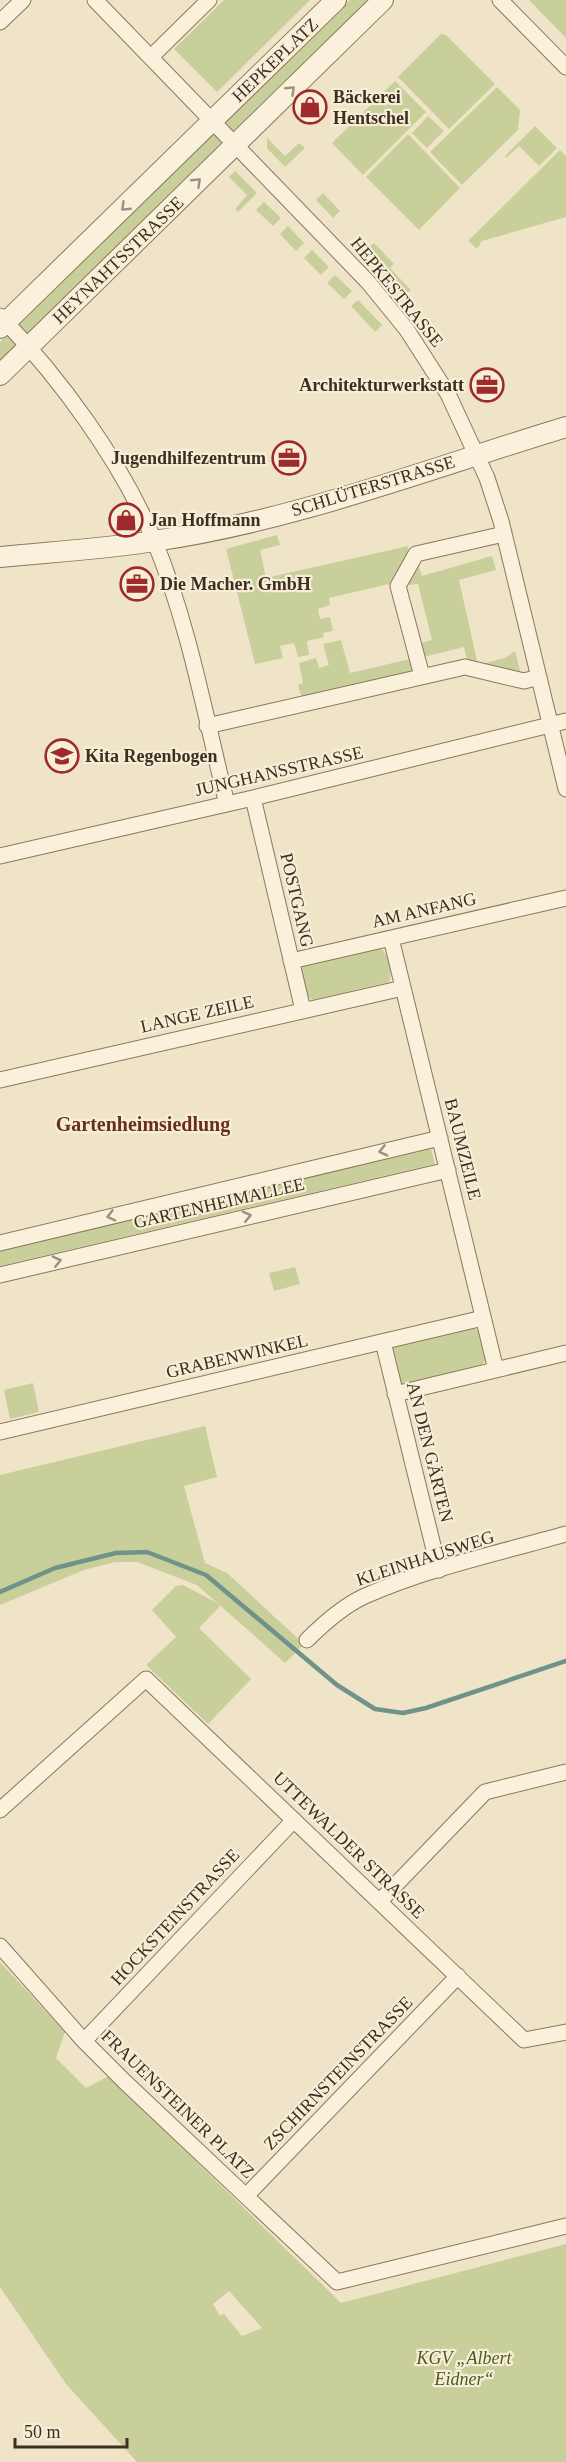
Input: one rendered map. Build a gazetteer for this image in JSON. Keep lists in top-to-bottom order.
{
  "streets": {
    "street": [
      "HEPKEPLATZ",
      "HEYNAHTSSTRASSE",
      "HEPKESTRASSE",
      "SCHLÜTERSTRASSE",
      "JUNGHANSSTRASSE",
      "POSTGANG",
      "AM ANFANG",
      "LANGE ZEILE",
      "BAUMZEILE",
      "GARTENHEIMALLEE",
      "GRABENWINKEL",
      "AN DEN GÄRTEN",
      "KLEINHAUSWEG",
      "UTTEWALDER STRASSE",
      "HOCKSTEINSTRASSE",
      "ZSCHIRNSTEINSTRASSE",
      "FRAUENSTEINER PLATZ"
    ]
  },
  "crossings": [
    ["HEPKEPLATZ", "HEYNAHTSSTRASSE"],
    ["HEPKEPLATZ", "HEPKESTRASSE"],
    ["HEYNAHTSSTRASSE", "HEPKESTRASSE"],
    ["HEPKESTRASSE", "SCHLÜTERSTRASSE"],
    ["HEPKESTRASSE", "JUNGHANSSTRASSE"],
    ["JUNGHANSSTRASSE", "POSTGANG"],
    ["POSTGANG", "AM ANFANG"],
    ["POSTGANG", "LANGE ZEILE"],
    ["AM ANFANG", "BAUMZEILE"],
    ["LANGE ZEILE", "BAUMZEILE"],
    ["BAUMZEILE", "GARTENHEIMALLEE"],
    ["BAUMZEILE", "GRABENWINKEL"],
    ["GRABENWINKEL", "AN DEN GÄRTEN"],
    ["AN DEN GÄRTEN", "KLEINHAUSWEG"],
    ["UTTEWALDER STRASSE", "HOCKSTEINSTRASSE"],
    ["UTTEWALDER STRASSE", "ZSCHIRNSTEINSTRASSE"],
    ["HOCKSTEINSTRASSE", "FRAUENSTEINER PLATZ"],
    ["ZSCHIRNSTEINSTRASSE", "FRAUENSTEINER PLATZ"]
  ],
  "districts": ["Gartenheimsiedlung"],
  "parks": ["KGV „Albert Eidner“"],
  "places": {
    "shop": ["Bäckerei Hentschel", "Jan Hoffmann"],
    "office": ["Architekturwerkstatt", "Jugendhilfezentrum", "Die Macher. GmbH"],
    "school or university": ["Kita Regenbogen"]
  },
  "scale_bar": "50 m"
}
